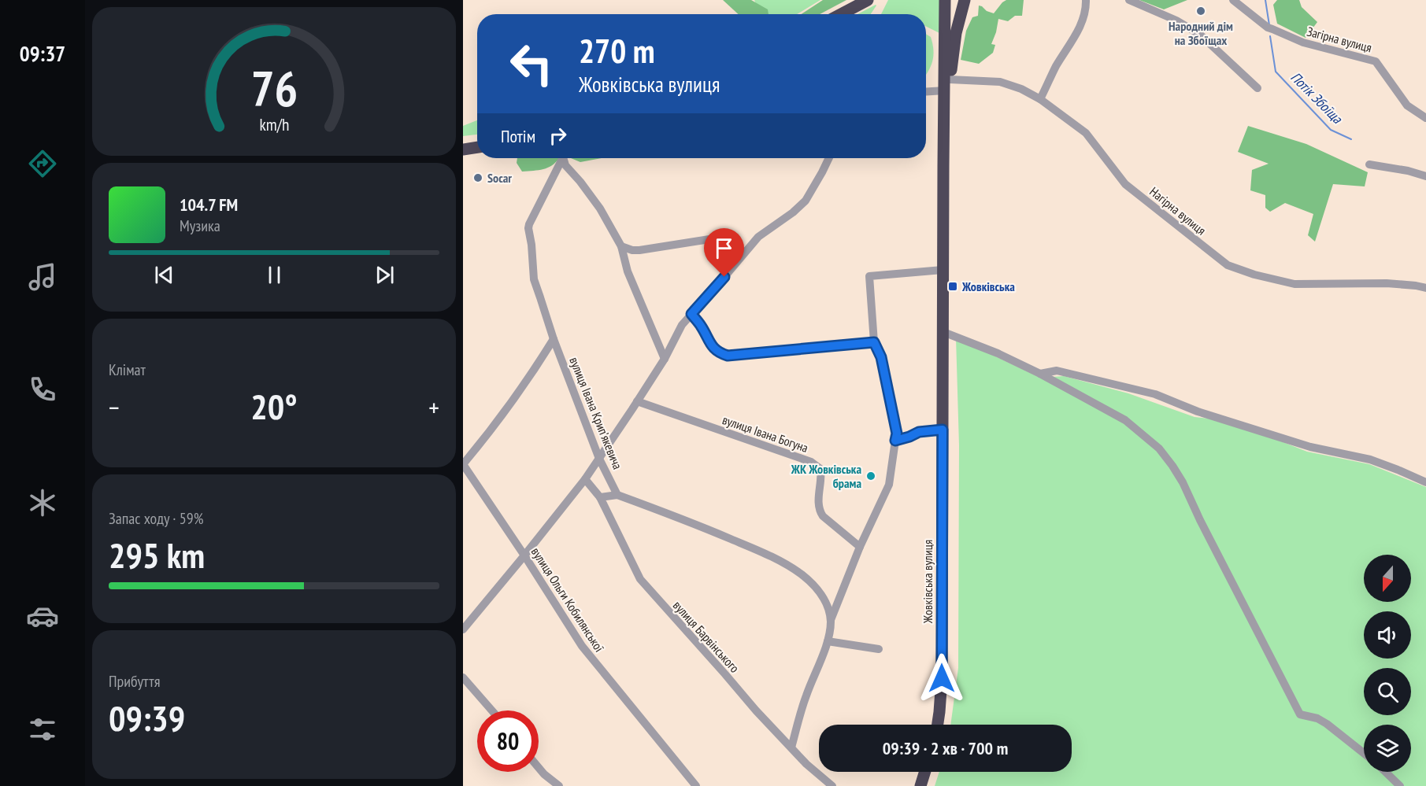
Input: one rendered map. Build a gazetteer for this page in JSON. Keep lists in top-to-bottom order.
{
  "streets": {
    "highway": ["Жовківська вулиця"],
    "street": [
      "Загірна вулиця",
      "Нагірна вулиця",
      "вулиця Івана Крипʼякевича",
      "вулиця Івана Богуна",
      "вулиця Ольги Кобилянської",
      "вулиця Барвінського"
    ]
  },
  "crossings": [
    ["Нагірна вулиця", "Жовківська вулиця"]
  ],
  "water": ["Потік Збоїща"],
  "places": {
    "other": ["Народний дім на Збоїщах", "Socar", "ЖК Жовківська брама"],
    "transit": ["Жовківська"]
  },
  "north": "bottom",
  "page": {
    "tabs": "09:37",
    "turn": ["270 m", "Жовківська вулиця"],
    "then": "Потім",
    "song": ["104.7 FM", "Музика"],
    "tile": [
      "Клімат",
      ["Запас ходу · 59%", "295 km"],
      ["Прибуття", "09:39"]
    ],
    "heat": ["−", "20°", "+"],
    "limit": "80",
    "trip": "09:39 · 2 хв · 700 m",
    "gauge": ["76", "km/h"]
  }
}
